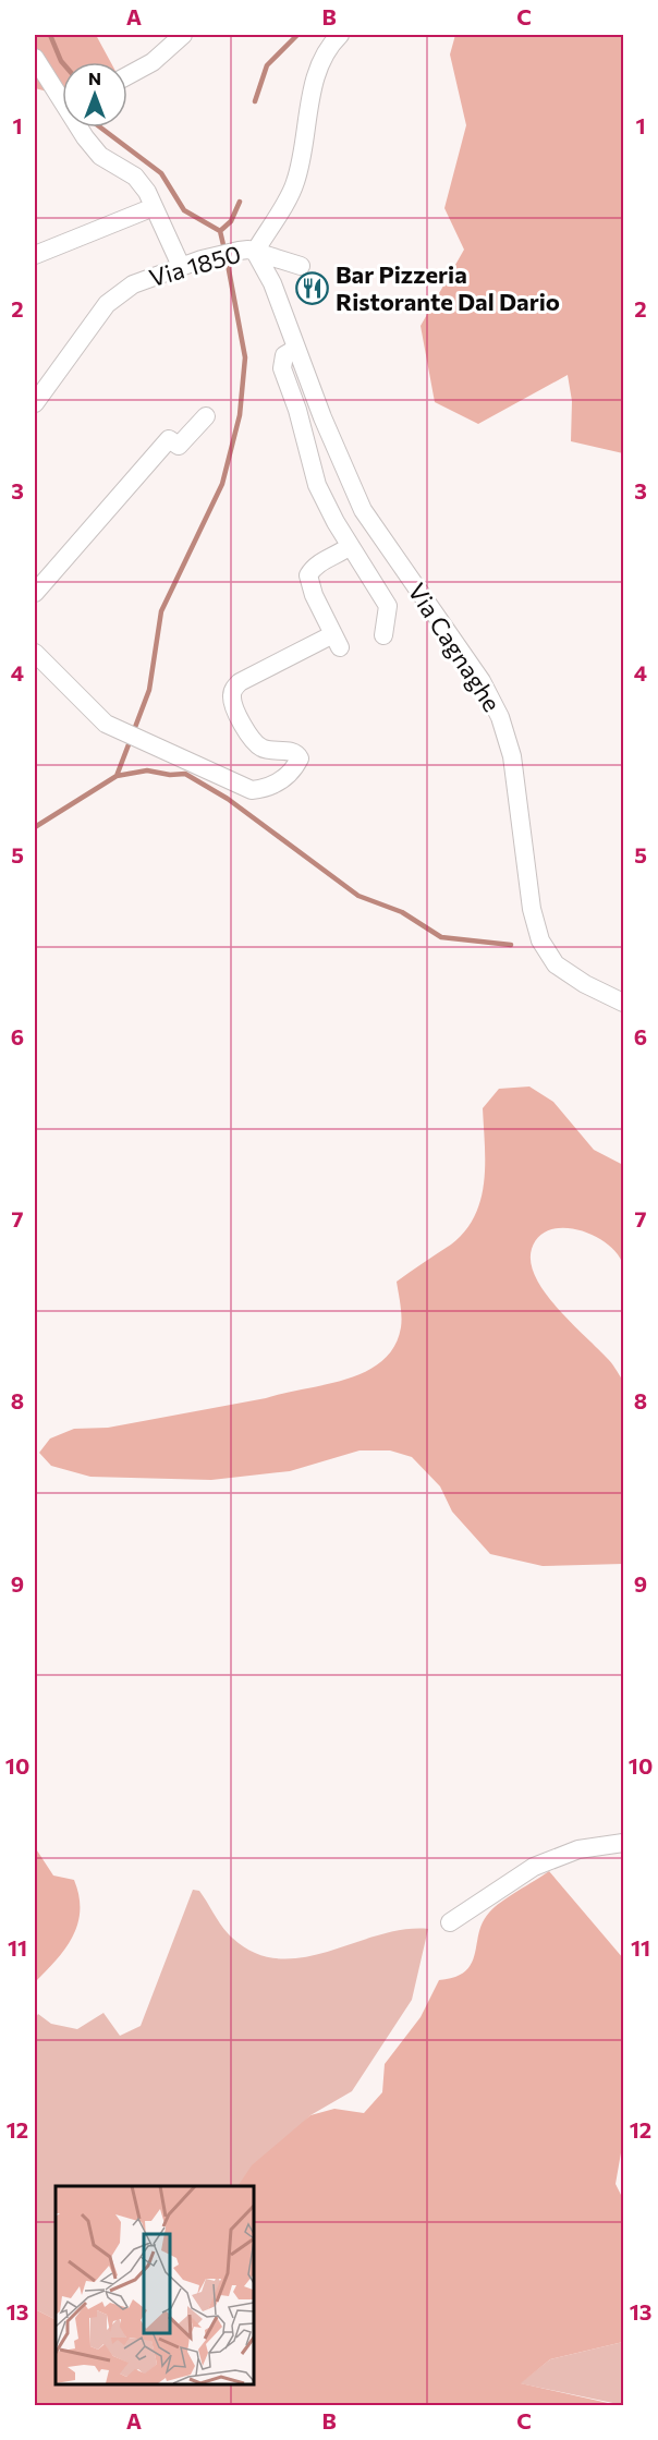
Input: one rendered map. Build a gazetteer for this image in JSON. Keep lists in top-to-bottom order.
{
  "streets": {
    "street": ["Via 1850", "Via Cagnaghe"]
  },
  "crossings": [
    ["Via 1850", "Via Cagnaghe"]
  ],
  "places": {
    "restaurant": ["Bar Pizzeria Ristorante Dal Dario"]
  },
  "north": "top",
  "grid": {
    "columns": ["A", "B", "C"],
    "rows": [
      "1",
      "2",
      "3",
      "4",
      "5",
      "6",
      "7",
      "8",
      "9",
      "10",
      "11",
      "12",
      "13"
    ]
  }
}
